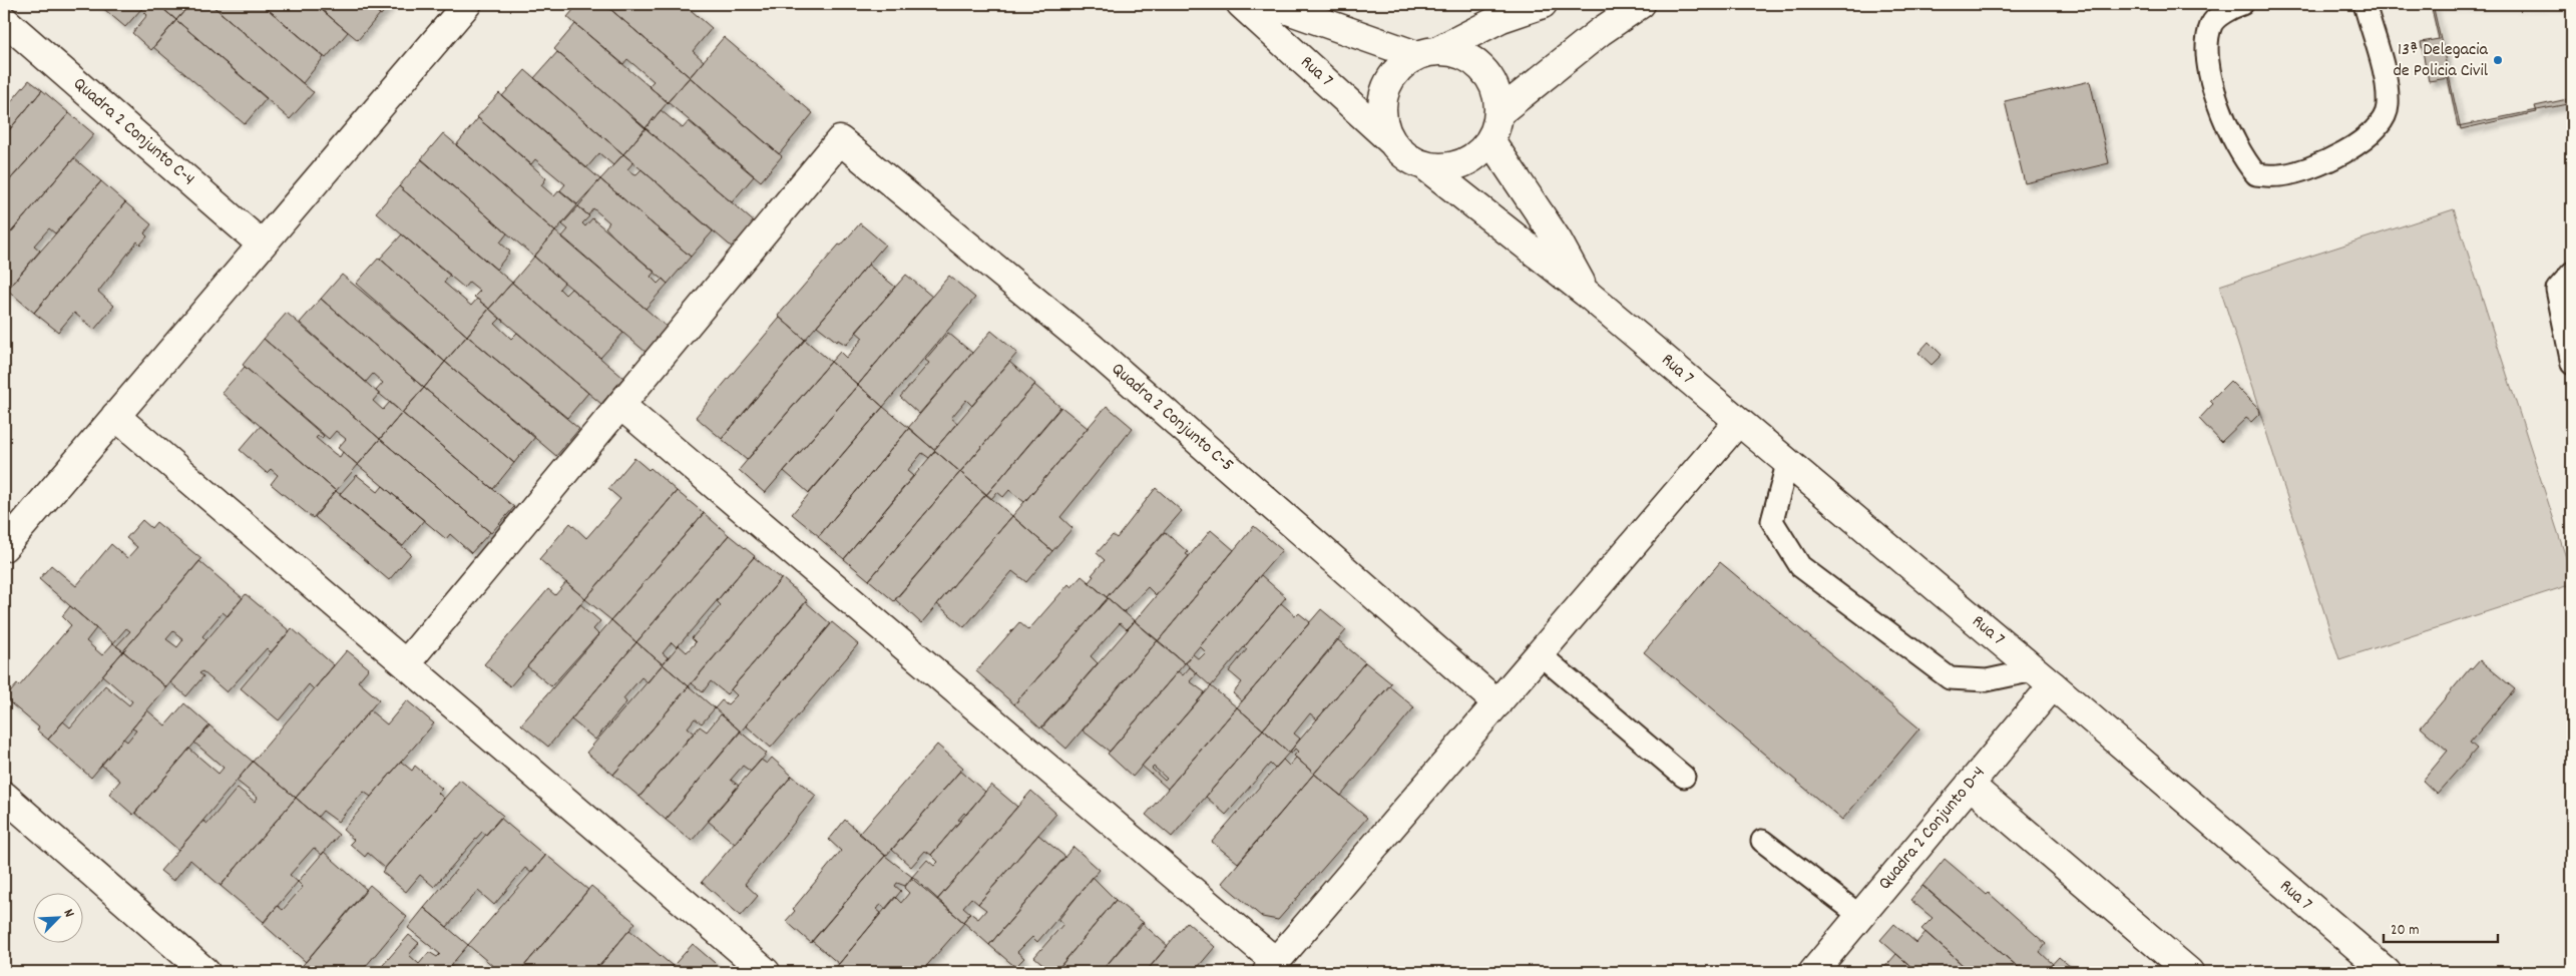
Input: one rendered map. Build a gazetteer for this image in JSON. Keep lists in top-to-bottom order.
{
  "streets": {
    "street": [
      "Rua 7",
      "Quadra 2 Conjunto C-4",
      "Quadra 2 Conjunto C-5",
      "Quadra 2 Conjunto D-4"
    ]
  },
  "crossings": [
    ["Rua 7", "Quadra 2 Conjunto D-4"]
  ],
  "places": ["13ª Delegacia de Policia Civil"],
  "scale_bar": "20 m",
  "north": "top right"
}
